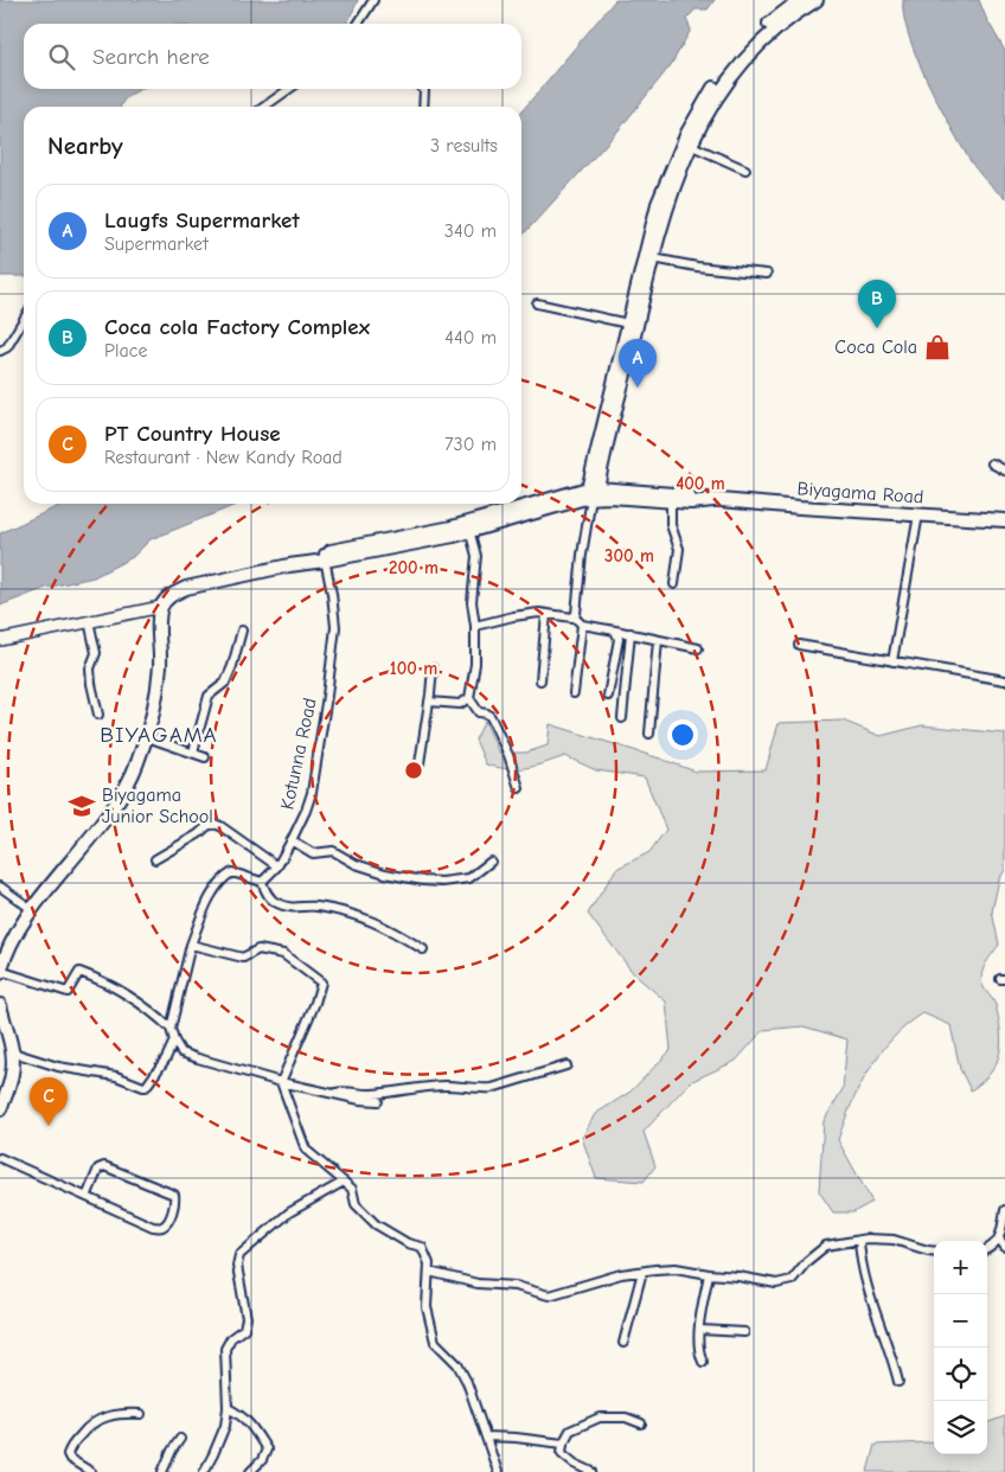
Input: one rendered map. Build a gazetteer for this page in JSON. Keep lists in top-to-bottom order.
{
  "streets": {
    "main road": ["Biyagama Road"],
    "street": ["Kotunna Road"]
  },
  "districts": ["BIYAGAMA"],
  "places": {
    "shop": ["Coca Cola"],
    "school or university": ["Biyagama Junior School"]
  },
  "page": {
    "search": "Search here",
    "heading": ["Nearby", "3 results"],
    "list": [
      {
        "mark": "A",
        "name": "Laugfs Supermarket",
        "note": "Supermarket",
        "value": "340 m"
      },
      {
        "mark": "B",
        "name": "Coca cola Factory Complex",
        "note": "Place",
        "value": "440 m"
      },
      {
        "mark": "C",
        "name": "PT Country House",
        "note": "Restaurant · New Kandy Road",
        "value": "730 m"
      }
    ],
    "pins": ["B", "A", "C"],
    "map_buttons": ["+", "−"]
  },
  "rings": [
    "400 m",
    "300 m",
    "200 m",
    "100 m"
  ]
}
